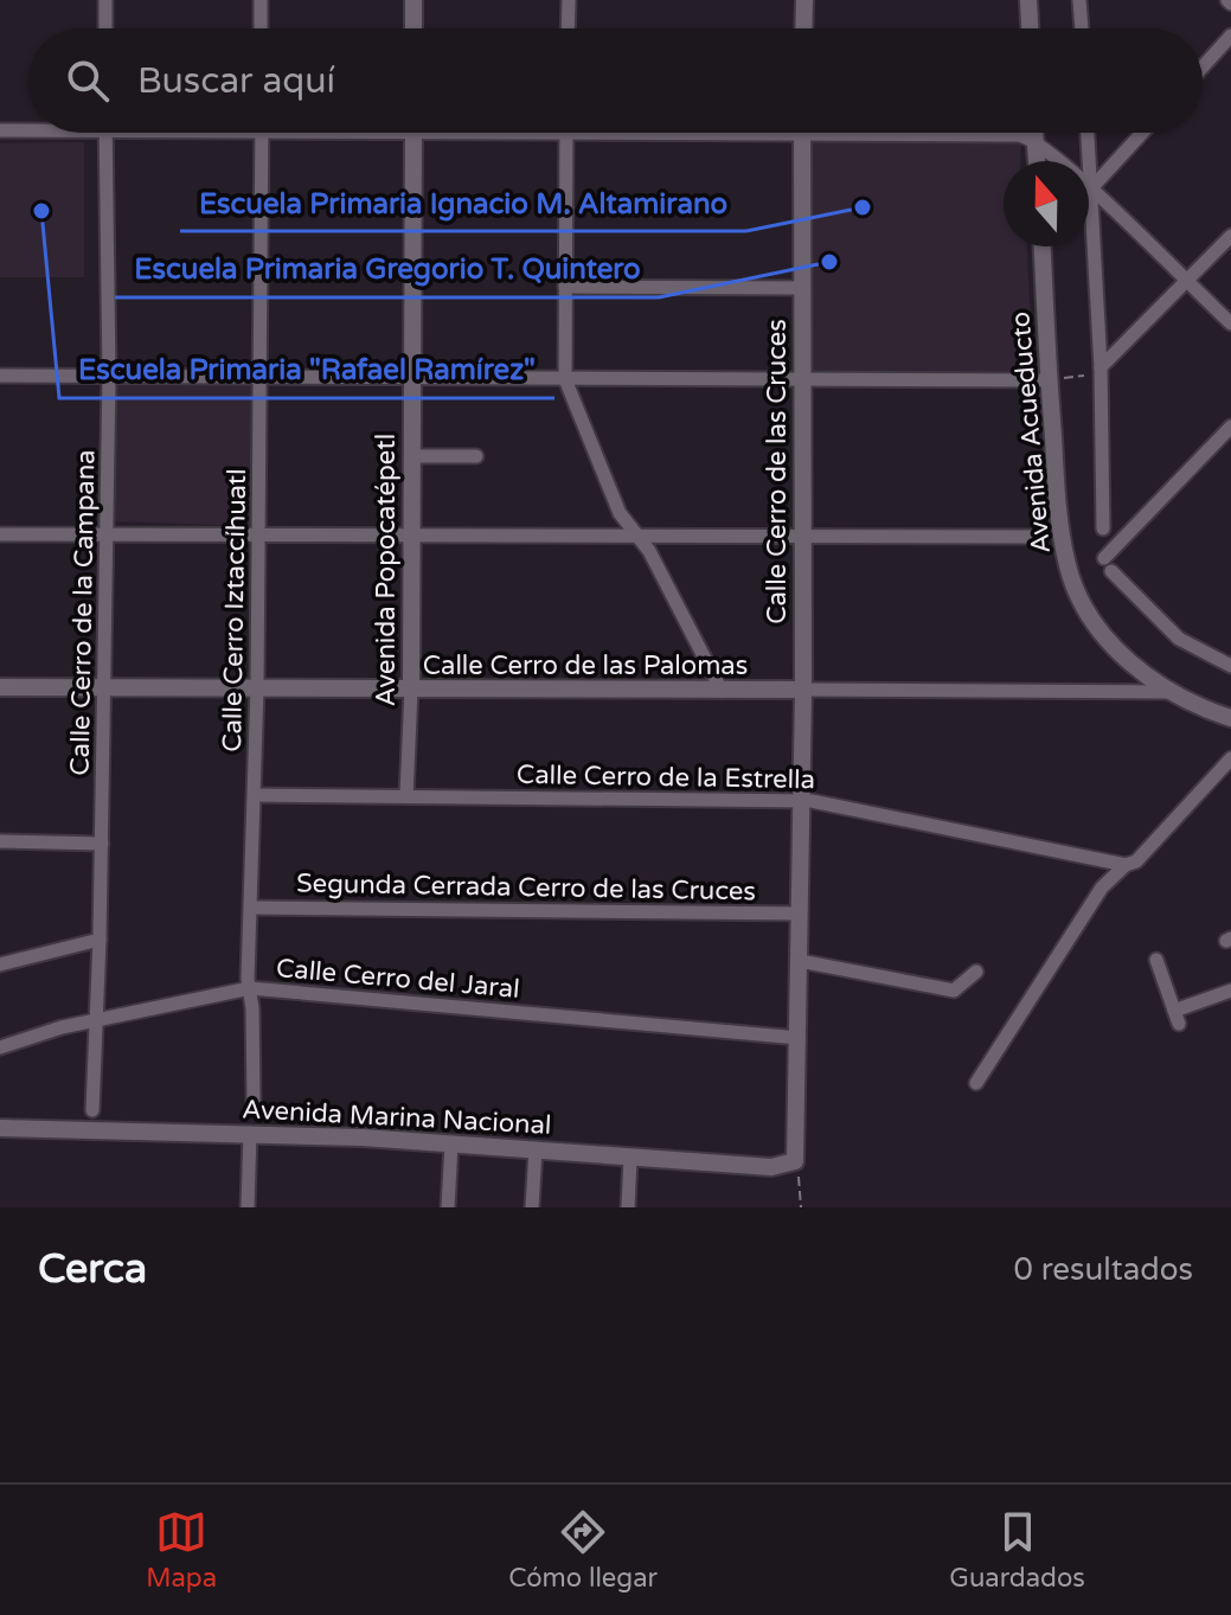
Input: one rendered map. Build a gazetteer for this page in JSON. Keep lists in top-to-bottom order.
{
  "streets": {
    "street": [
      "Avenida Acueducto",
      "Calle Cerro de las Cruces",
      "Avenida Popocatépetl",
      "Calle Cerro Iztaccíhuatl",
      "Calle Cerro de la Campana",
      "Calle Cerro de las Palomas",
      "Calle Cerro de la Estrella",
      "Segunda Cerrada Cerro de las Cruces",
      "Calle Cerro del Jaral",
      "Avenida Marina Nacional"
    ]
  },
  "crossings": [
    ["Avenida Acueducto", "Calle Cerro de las Palomas"],
    ["Calle Cerro de las Cruces", "Calle Cerro de las Palomas"],
    ["Calle Cerro de las Cruces", "Calle Cerro de la Estrella"],
    ["Calle Cerro de las Cruces", "Segunda Cerrada Cerro de las Cruces"],
    ["Calle Cerro de las Cruces", "Calle Cerro del Jaral"],
    ["Calle Cerro de las Cruces", "Avenida Marina Nacional"],
    ["Avenida Popocatépetl", "Calle Cerro de las Palomas"],
    ["Avenida Popocatépetl", "Calle Cerro de la Estrella"],
    ["Calle Cerro Iztaccíhuatl", "Calle Cerro de las Palomas"],
    ["Calle Cerro Iztaccíhuatl", "Calle Cerro de la Estrella"],
    ["Calle Cerro Iztaccíhuatl", "Segunda Cerrada Cerro de las Cruces"],
    ["Calle Cerro Iztaccíhuatl", "Calle Cerro del Jaral"],
    ["Calle Cerro de la Campana", "Calle Cerro de las Palomas"],
    ["Calle Cerro de la Campana", "Calle Cerro del Jaral"]
  ],
  "places": ["Escuela Primaria Ignacio M. Altamirano", "Escuela Primaria \"Rafael Ramírez\"", "Escuela Primaria Gregorio T. Quintero"],
  "north": "top",
  "page": {
    "search": "Buscar aquí",
    "heading": ["Cerca", "0 resultados"],
    "nav": ["Mapa", "Cómo llegar", "Guardados"]
  }
}
